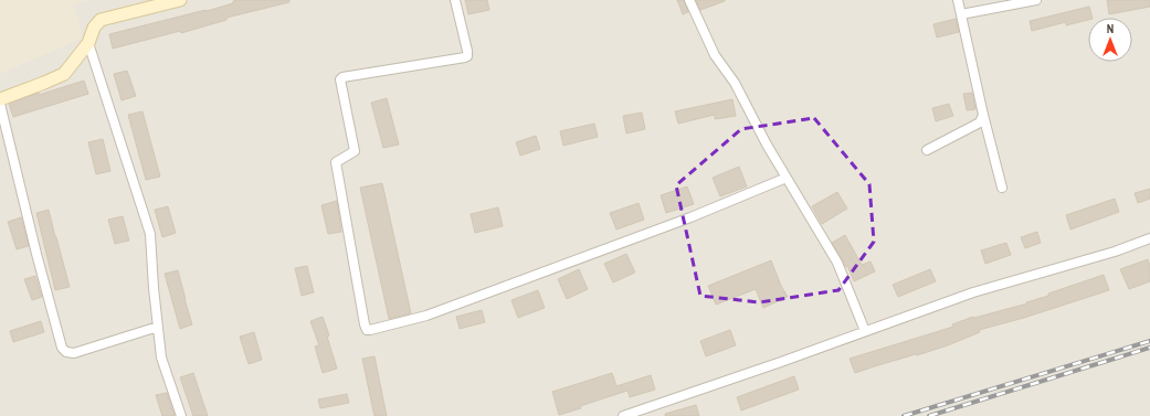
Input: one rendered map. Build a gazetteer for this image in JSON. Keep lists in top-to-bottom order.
{
  "north": "top"
}
